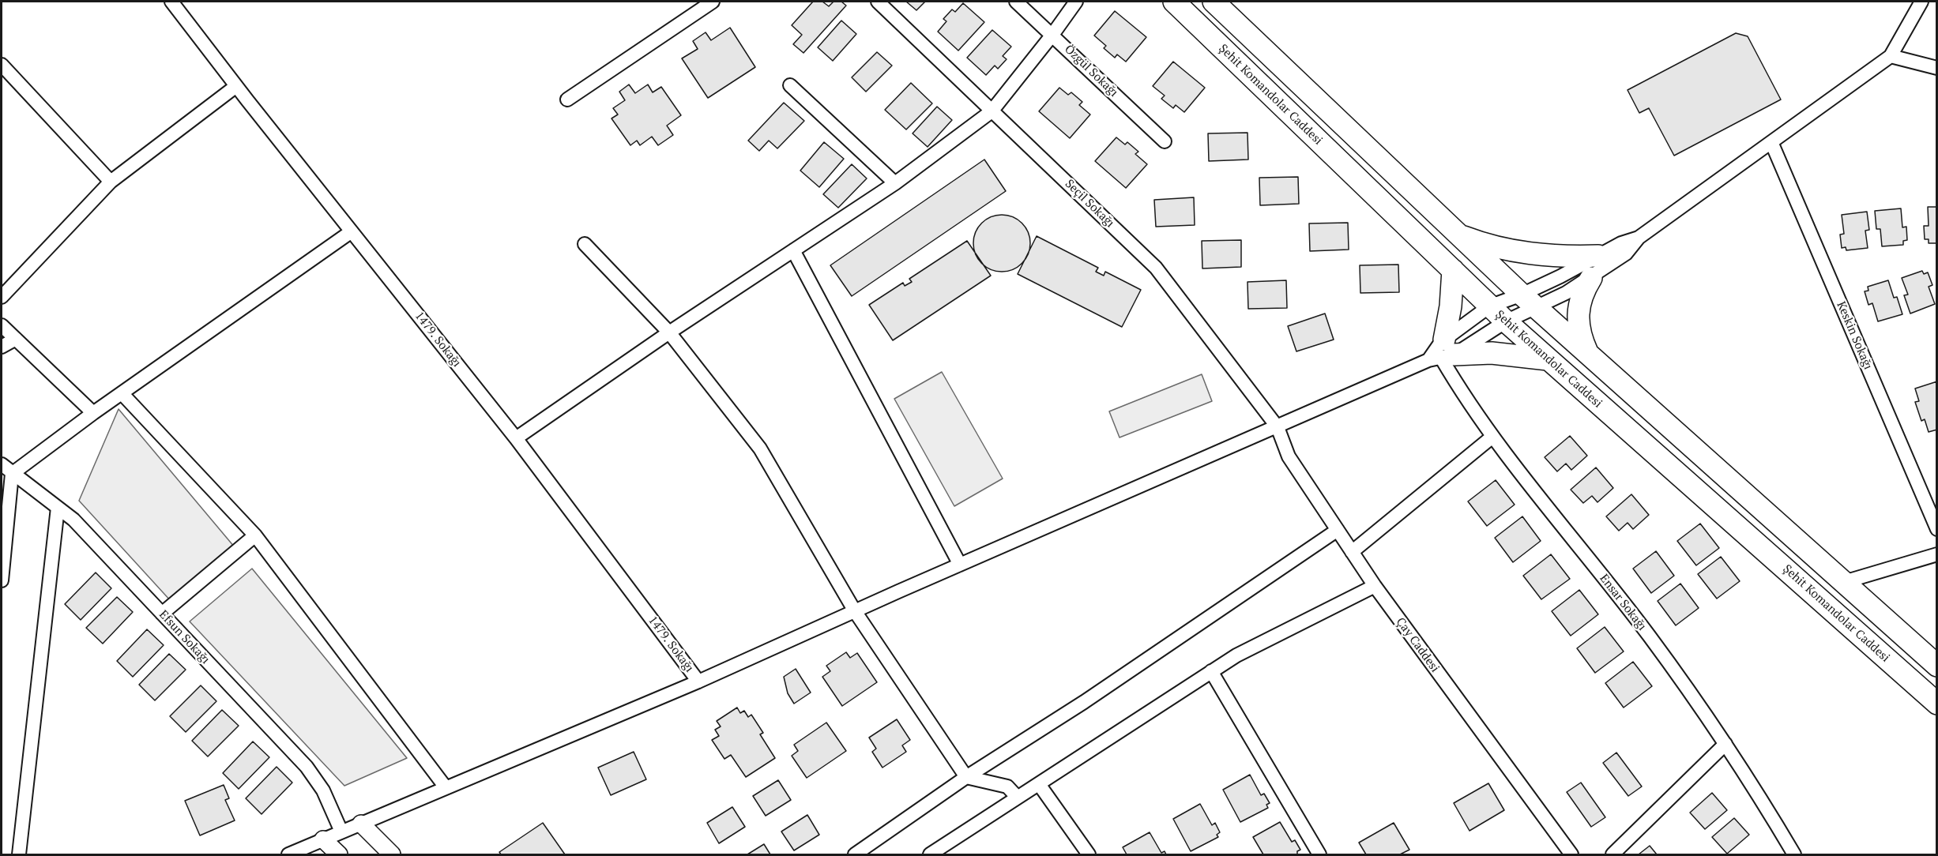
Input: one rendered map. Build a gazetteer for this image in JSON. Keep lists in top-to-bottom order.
{
  "streets": {
    "main road": ["Şehit Komandolar Caddesi"],
    "street": [
      "Özgül Sokağı",
      "Seçil Sokağı",
      "Keskin Sokağı",
      "1479. Sokağı",
      "Ensar Sokağı",
      "Efsun Sokağı",
      "Çay Caddesi"
    ]
  },
  "crossings": [
    ["Seçil Sokağı", "Çay Caddesi"]
  ]
}
